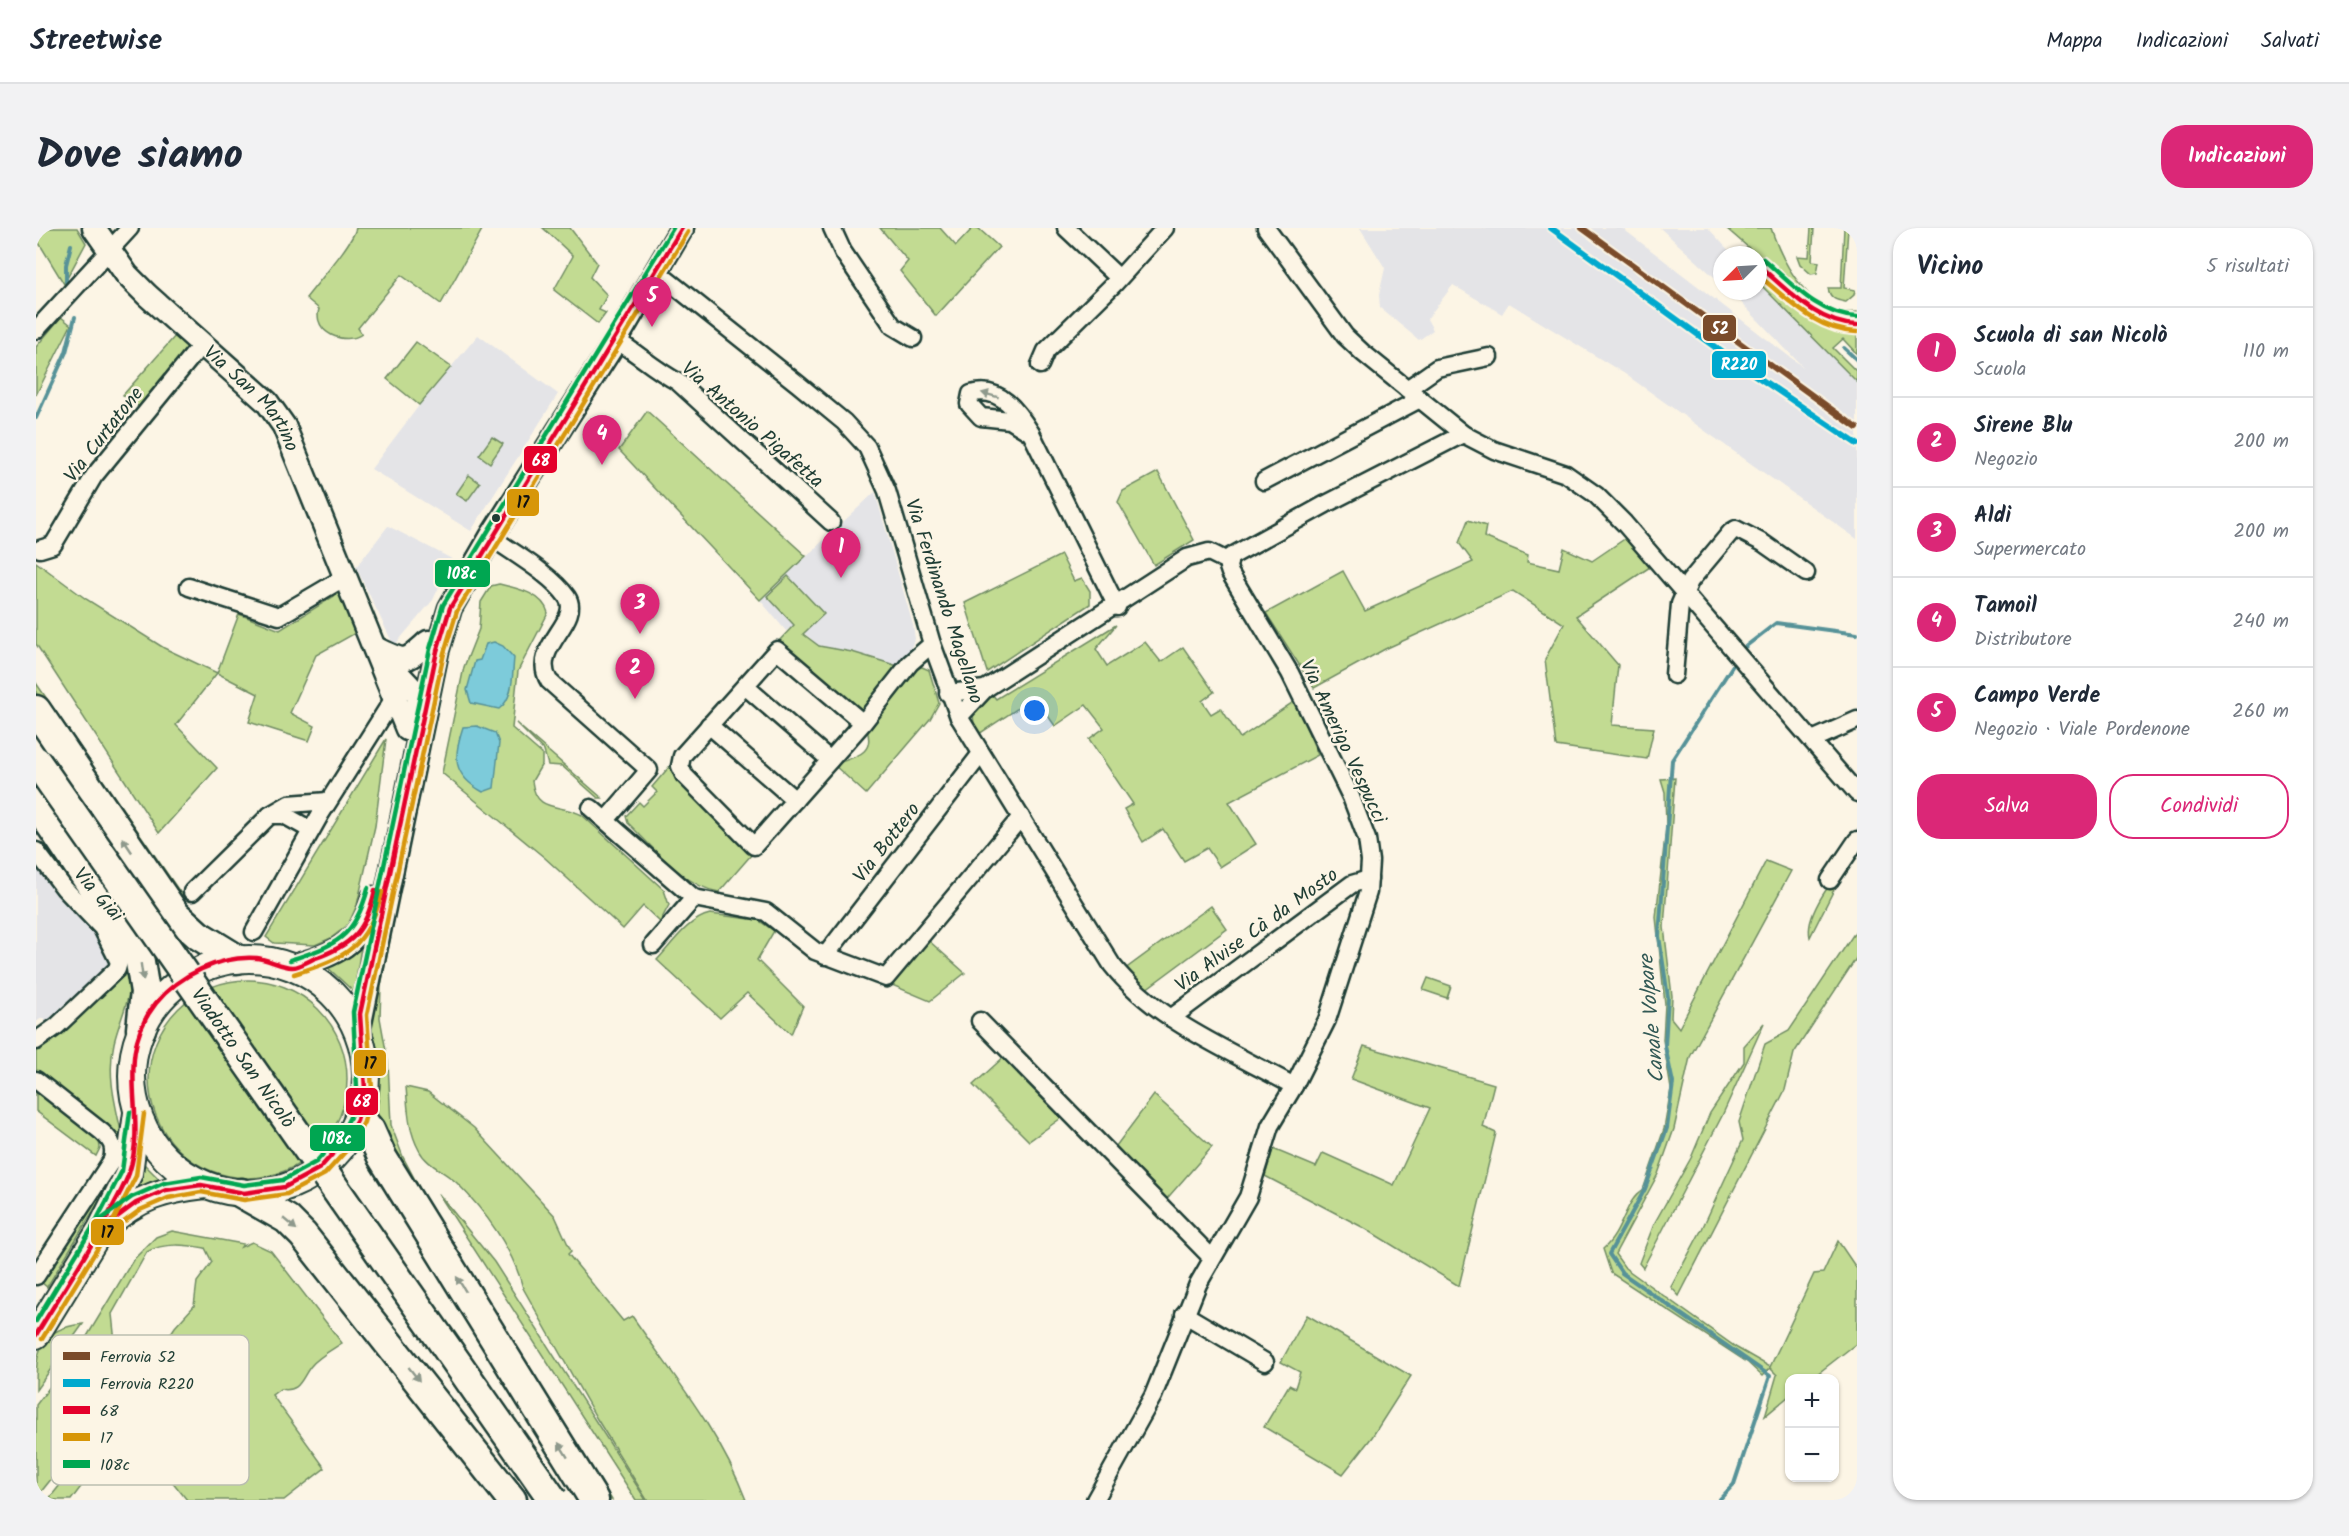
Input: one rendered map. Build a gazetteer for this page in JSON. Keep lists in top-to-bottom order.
{
  "streets": {
    "highway": ["Viadotto San Nicolò"],
    "main road": ["Via San Martino"],
    "street": [
      "Via Antonio Pigafetta",
      "Via Curtatone",
      "Via Ferdinando Magellano",
      "Via Amerigo Vespucci",
      "Via Bottero",
      "Via Giai",
      "Via Alvise Cà da Mosto"
    ]
  },
  "crossings": [
    ["Via San Martino", "Via Curtatone"],
    ["Via Ferdinando Magellano", "Via Amerigo Vespucci"],
    ["Via Ferdinando Magellano", "Via Bottero"],
    ["Via Ferdinando Magellano", "Via Alvise Cà da Mosto"],
    ["Via Amerigo Vespucci", "Via Alvise Cà da Mosto"]
  ],
  "water": ["Canale Volpare"],
  "lines": [
    "rail line 52",
    "rail line R220",
    "transit line 68",
    "transit line 108c",
    "transit line 17"
  ],
  "legend": [
    "Ferrovia 52",
    "Ferrovia R220",
    "68",
    "17",
    "108c"
  ],
  "north": "bottom left",
  "page": {
    "header": "Streetwise",
    "nav": ["Mappa", "Indicazioni", "Salvati"],
    "title": "Dove siamo",
    "buttons": [
      "Indicazioni",
      ["Salva", "Condividi"]
    ],
    "heading": ["Vicino", "5 risultati"],
    "pins": [
      "5",
      "4",
      "1",
      "3",
      "2"
    ],
    "list": [
      {
        "mark": "1",
        "name": "Scuola di san Nicolò",
        "note": "Scuola",
        "value": "110 m"
      },
      {
        "mark": "2",
        "name": "Sirene Blu",
        "note": "Negozio",
        "value": "200 m"
      },
      {
        "mark": "3",
        "name": "Aldi",
        "note": "Supermercato",
        "value": "200 m"
      },
      {
        "mark": "4",
        "name": "Tamoil",
        "note": "Distributore",
        "value": "240 m"
      },
      {
        "mark": "5",
        "name": "Campo Verde",
        "note": "Negozio · Viale Pordenone",
        "value": "260 m"
      }
    ],
    "map_buttons": ["+", "−"]
  }
}
